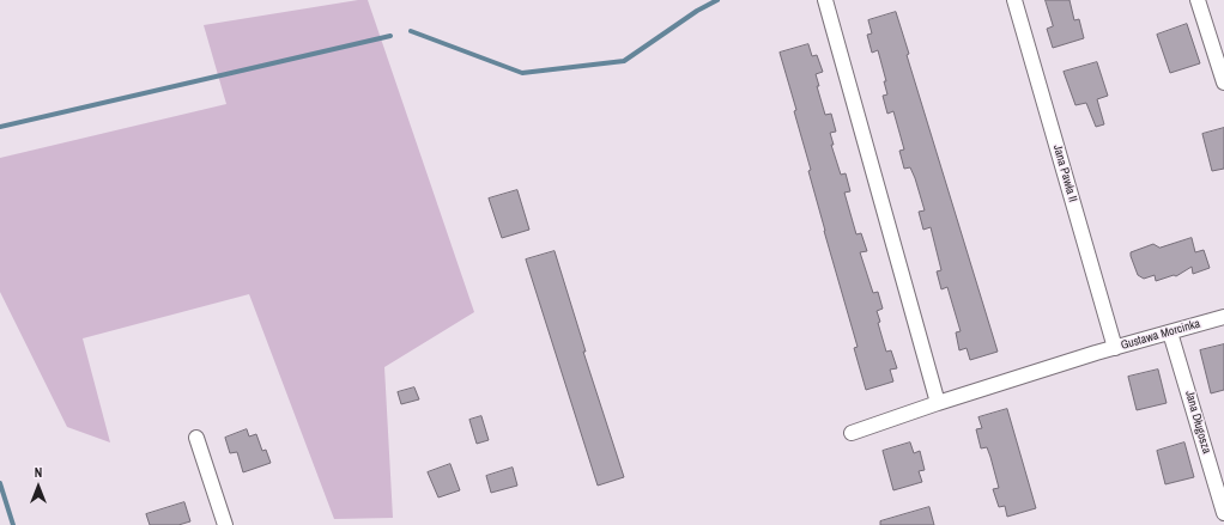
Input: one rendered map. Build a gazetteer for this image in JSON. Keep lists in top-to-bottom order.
{
  "streets": {
    "street": ["Jana Pawła II", "Gustawa Morcinka", "Jana Długosza"]
  },
  "crossings": [
    ["Jana Pawła II", "Gustawa Morcinka"],
    ["Gustawa Morcinka", "Jana Długosza"]
  ],
  "north": "top"
}
